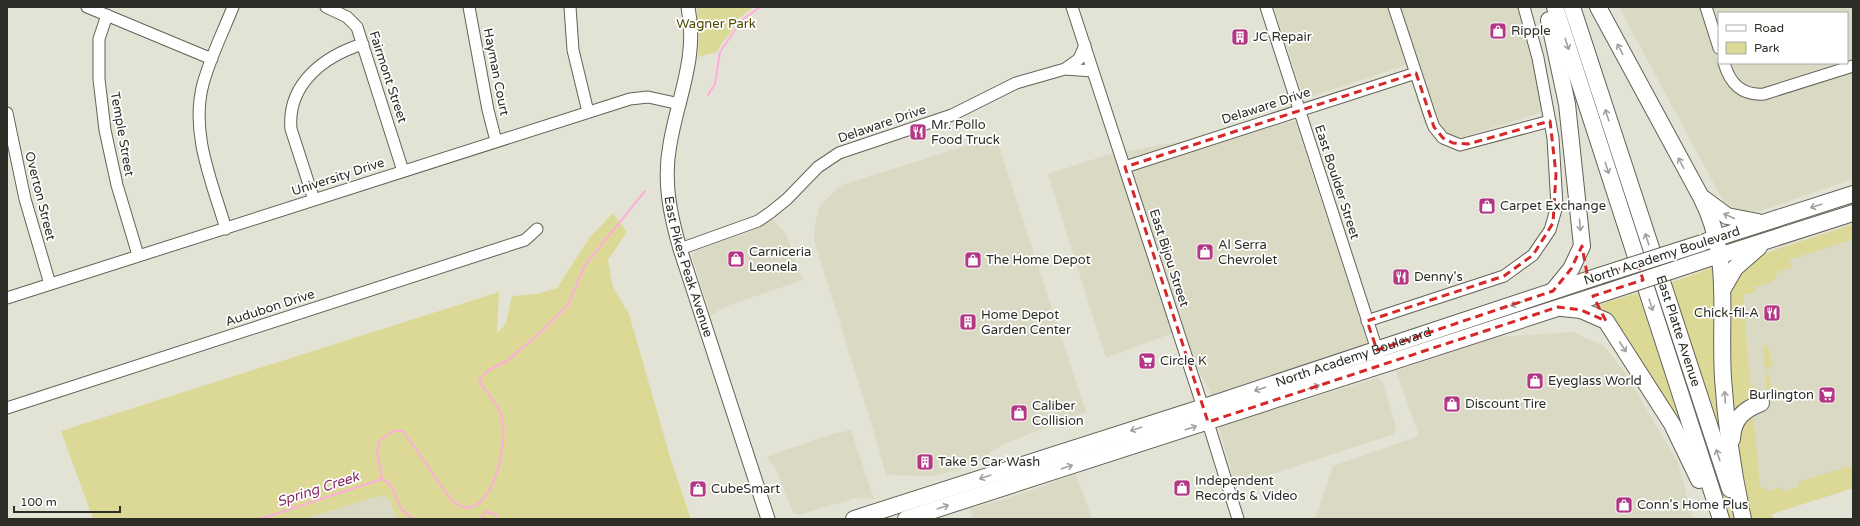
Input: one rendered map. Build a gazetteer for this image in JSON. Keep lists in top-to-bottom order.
{
  "streets": {
    "highway": ["North Academy Boulevard", "East Platte Avenue"],
    "main road": ["East Pikes Peak Avenue"],
    "street": [
      "Hayman Court",
      "Fairmont Street",
      "Delaware Drive",
      "Temple Street",
      "University Drive",
      "East Boulder Street",
      "Overton Street",
      "East Bijou Street",
      "Audubon Drive"
    ]
  },
  "crossings": [
    ["Hayman Court", "University Drive"],
    ["Fairmont Street", "University Drive"],
    ["Delaware Drive", "East Boulder Street"],
    ["Delaware Drive", "East Bijou Street"],
    ["Delaware Drive", "East Pikes Peak Avenue"],
    ["Temple Street", "University Drive"],
    ["University Drive", "Overton Street"],
    ["University Drive", "East Pikes Peak Avenue"],
    ["East Boulder Street", "North Academy Boulevard"],
    ["North Academy Boulevard", "East Bijou Street"]
  ],
  "water": ["Spring Creek"],
  "parks": ["Wagner Park"],
  "places": {
    "shop": [
      "Ripple",
      "Carpet Exchange",
      "Al Serra Chevrolet",
      "Carniceria Leonela",
      "The Home Depot",
      "Eyeglass World",
      "Discount Tire",
      "Caliber Collision",
      "Independent Records & Video",
      "CubeSmart",
      "Conn's Home Plus"
    ],
    "building": ["JC Repair", "Home Depot Garden Center", "Take 5 Car Wash"],
    "restaurant": ["Mr. Pollo Food Truck", "Denny's", "Chick-fil-A"],
    "supermarket": ["Circle K", "Burlington"]
  },
  "legend": ["Road", "Park"],
  "scale_bar": "100 m"
}
